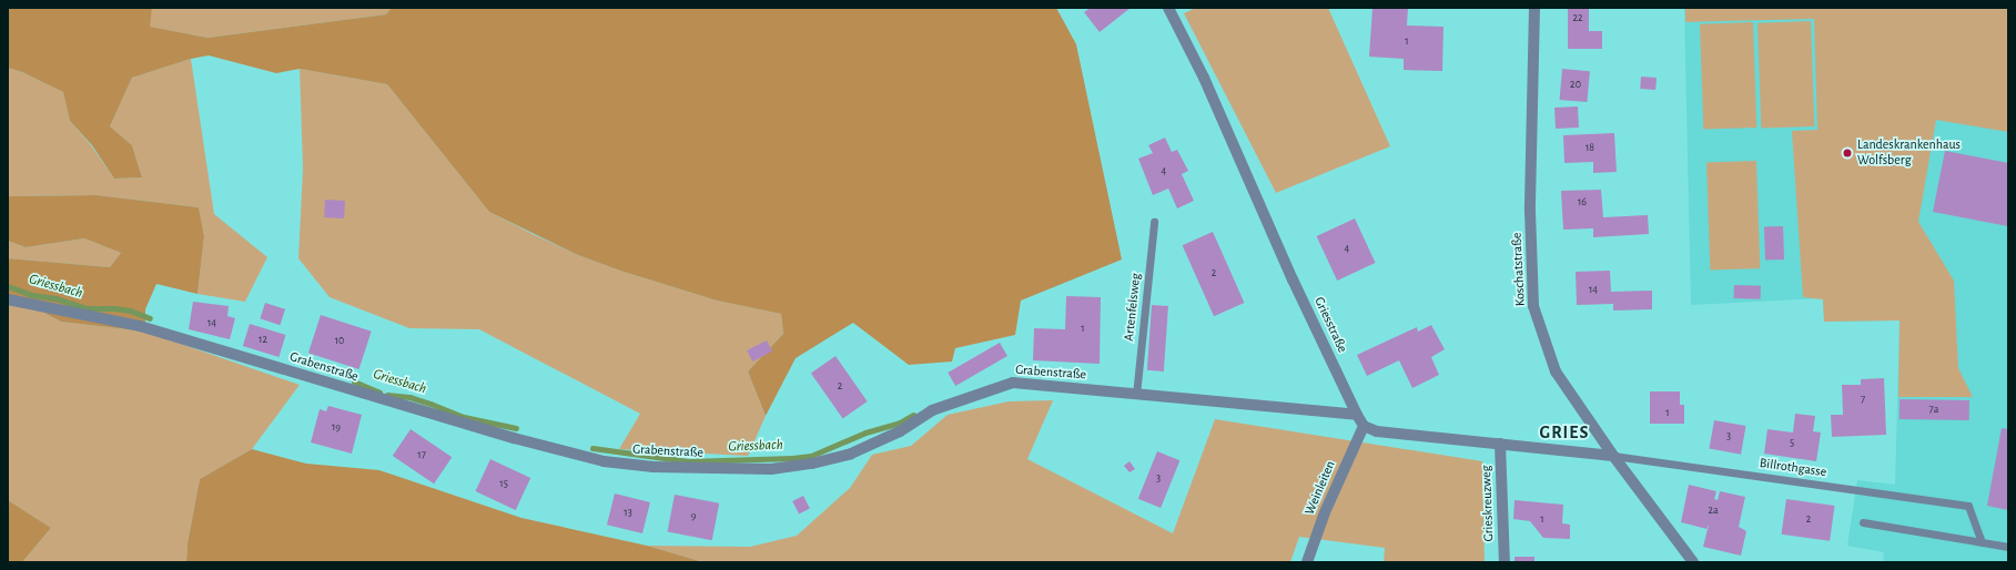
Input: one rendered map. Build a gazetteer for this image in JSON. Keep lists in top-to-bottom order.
{
  "streets": {
    "street": [
      "Koschatstraße",
      "Griesstraße",
      "Grabenstraße",
      "Weinleiten",
      "Grieskreuzweg"
    ],
    "lane": ["Artenfelsweg", "Billrothgasse"]
  },
  "crossings": [
    ["Koschatstraße", "Billrothgasse"],
    ["Artenfelsweg", "Grabenstraße"],
    ["Griesstraße", "Grabenstraße"],
    ["Griesstraße", "Weinleiten"]
  ],
  "districts": ["GRIES"],
  "water": ["Griessbach"],
  "places": ["Landeskrankenhaus Wolfsberg"],
  "house_numbers": [
    "22",
    "1",
    "20",
    "18",
    "4",
    "16",
    "4",
    "2",
    "14",
    "14",
    "1",
    "12",
    "10",
    "2",
    "7",
    "7a",
    "1",
    "19",
    "3",
    "5",
    "17",
    "3",
    "15",
    "2a",
    "13",
    "9",
    "1",
    "2"
  ]
}
